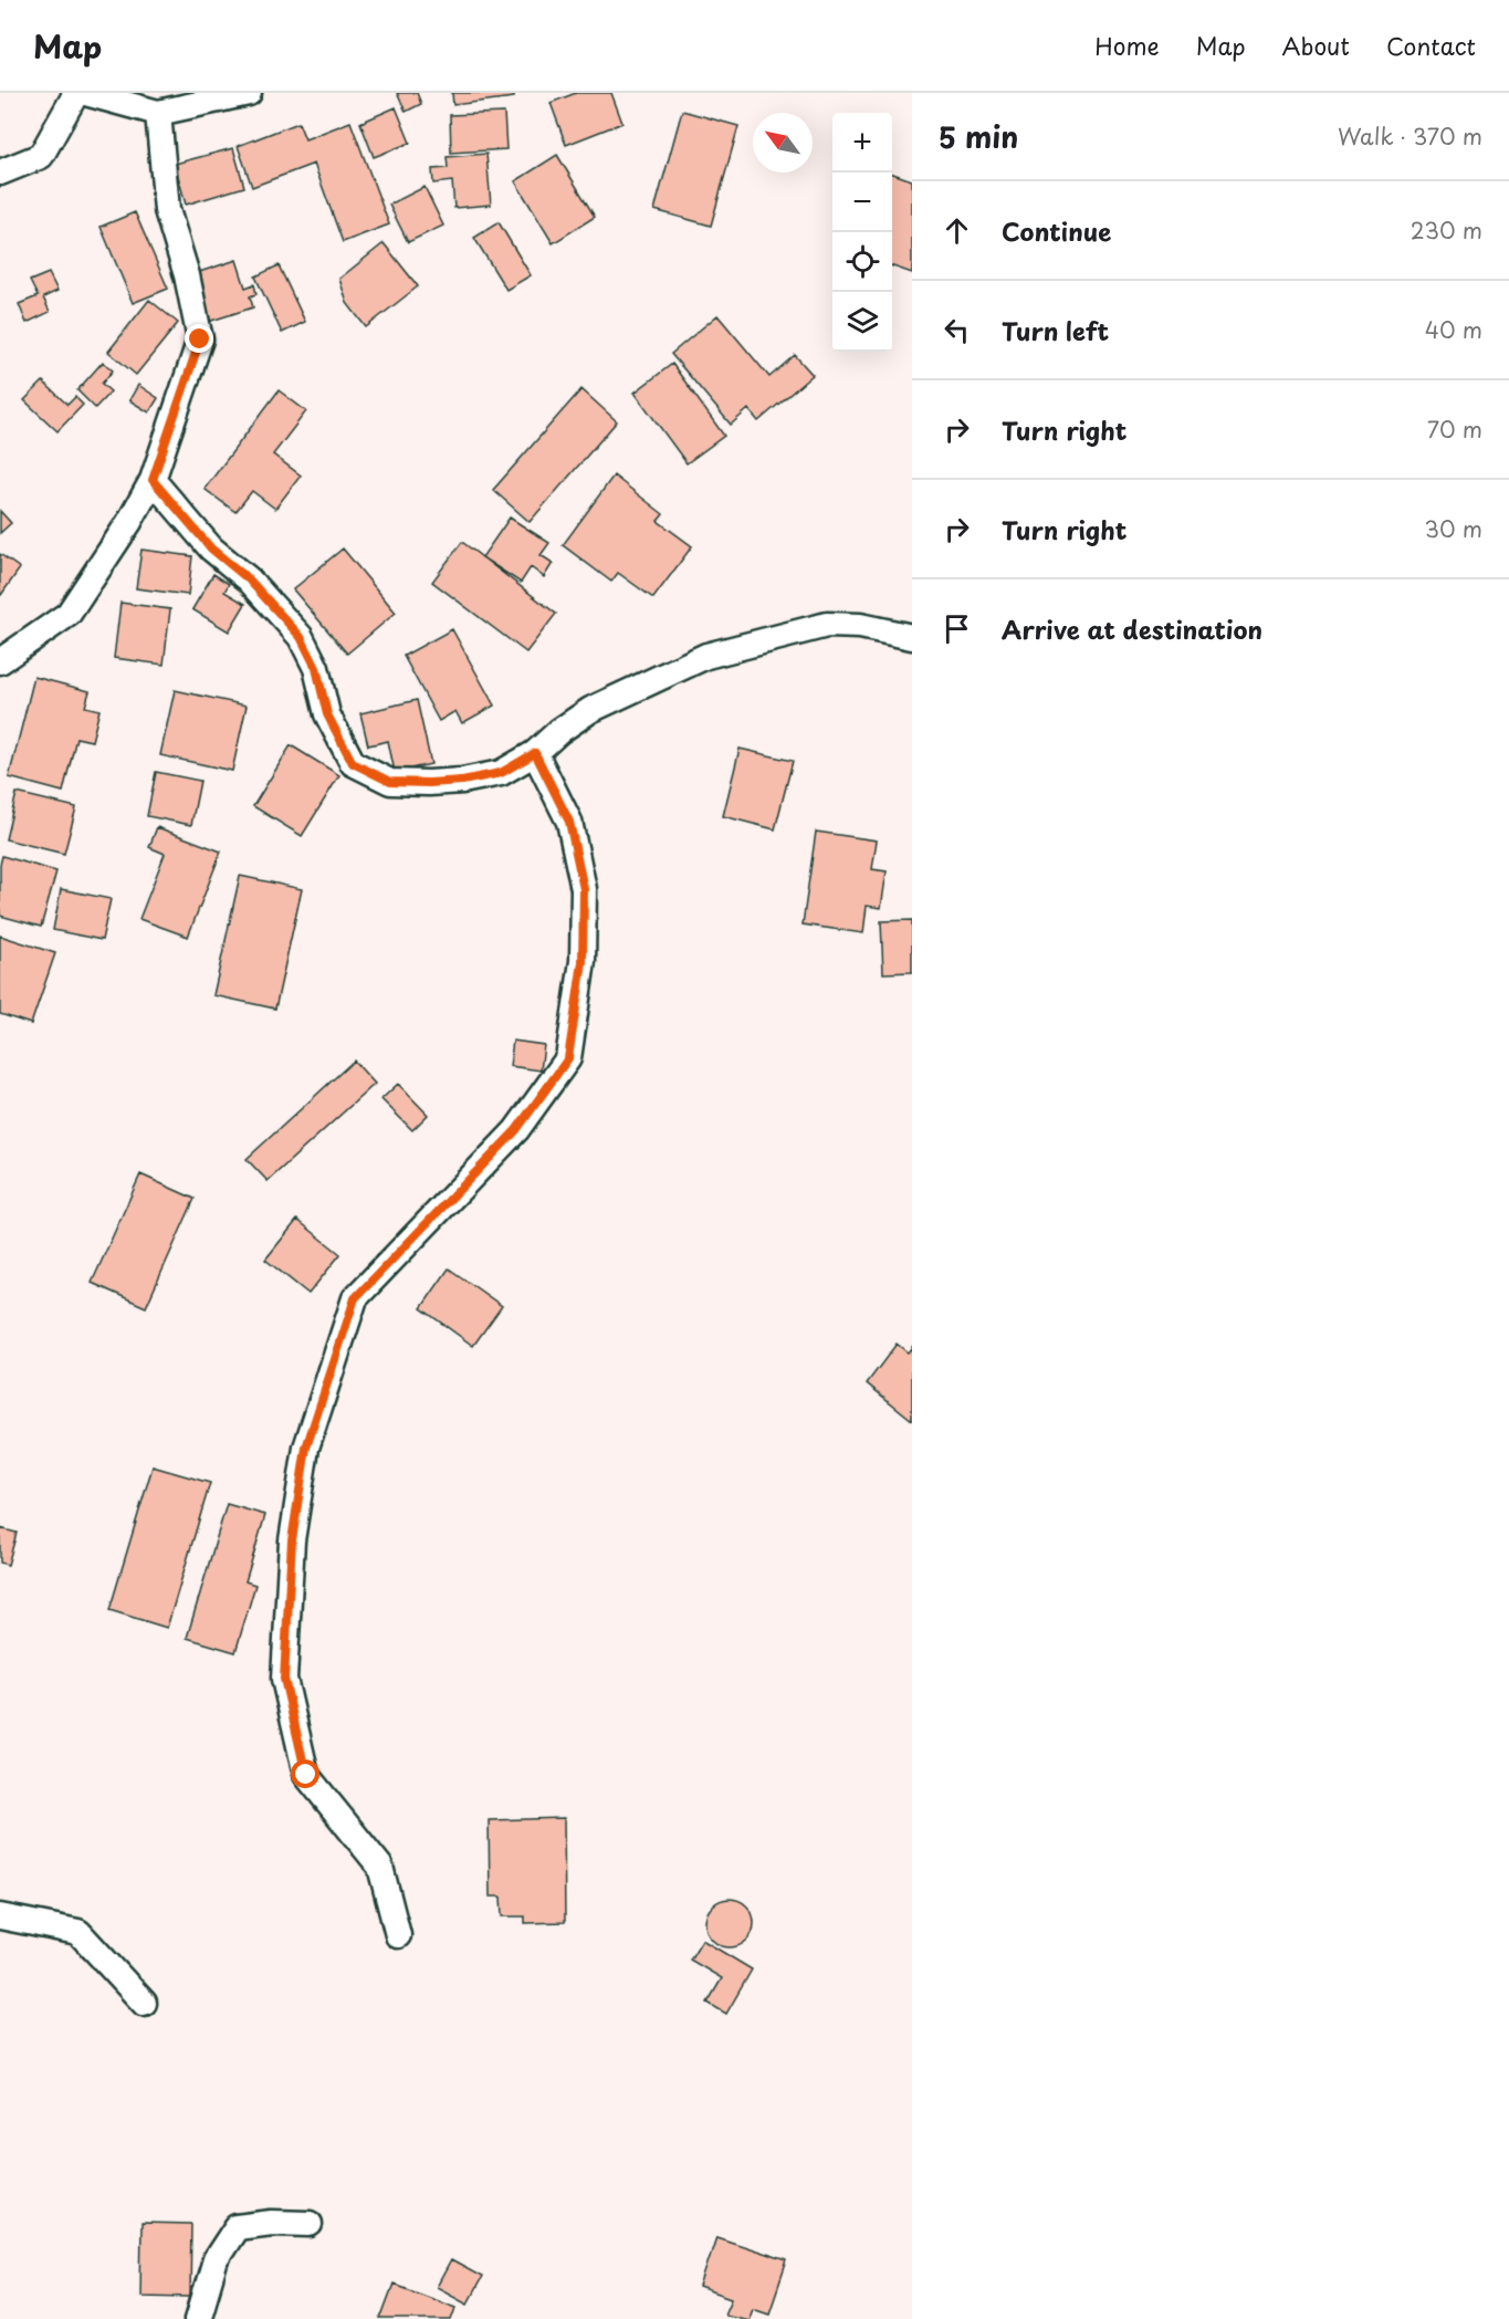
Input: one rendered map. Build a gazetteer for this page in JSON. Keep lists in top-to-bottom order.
{
  "north": "top left",
  "page": {
    "header": "Map",
    "nav": [
      "Home",
      "Map",
      "About",
      "Contact"
    ],
    "heading": ["5 min", "Walk · 370 m"],
    "map_buttons": ["+", "−"],
    "list": [
      ["Continue", "230 m"],
      ["Turn left", "40 m"],
      ["Turn right", "70 m"],
      ["Turn right", "30 m"],
      "Arrive at destination"
    ]
  }
}
